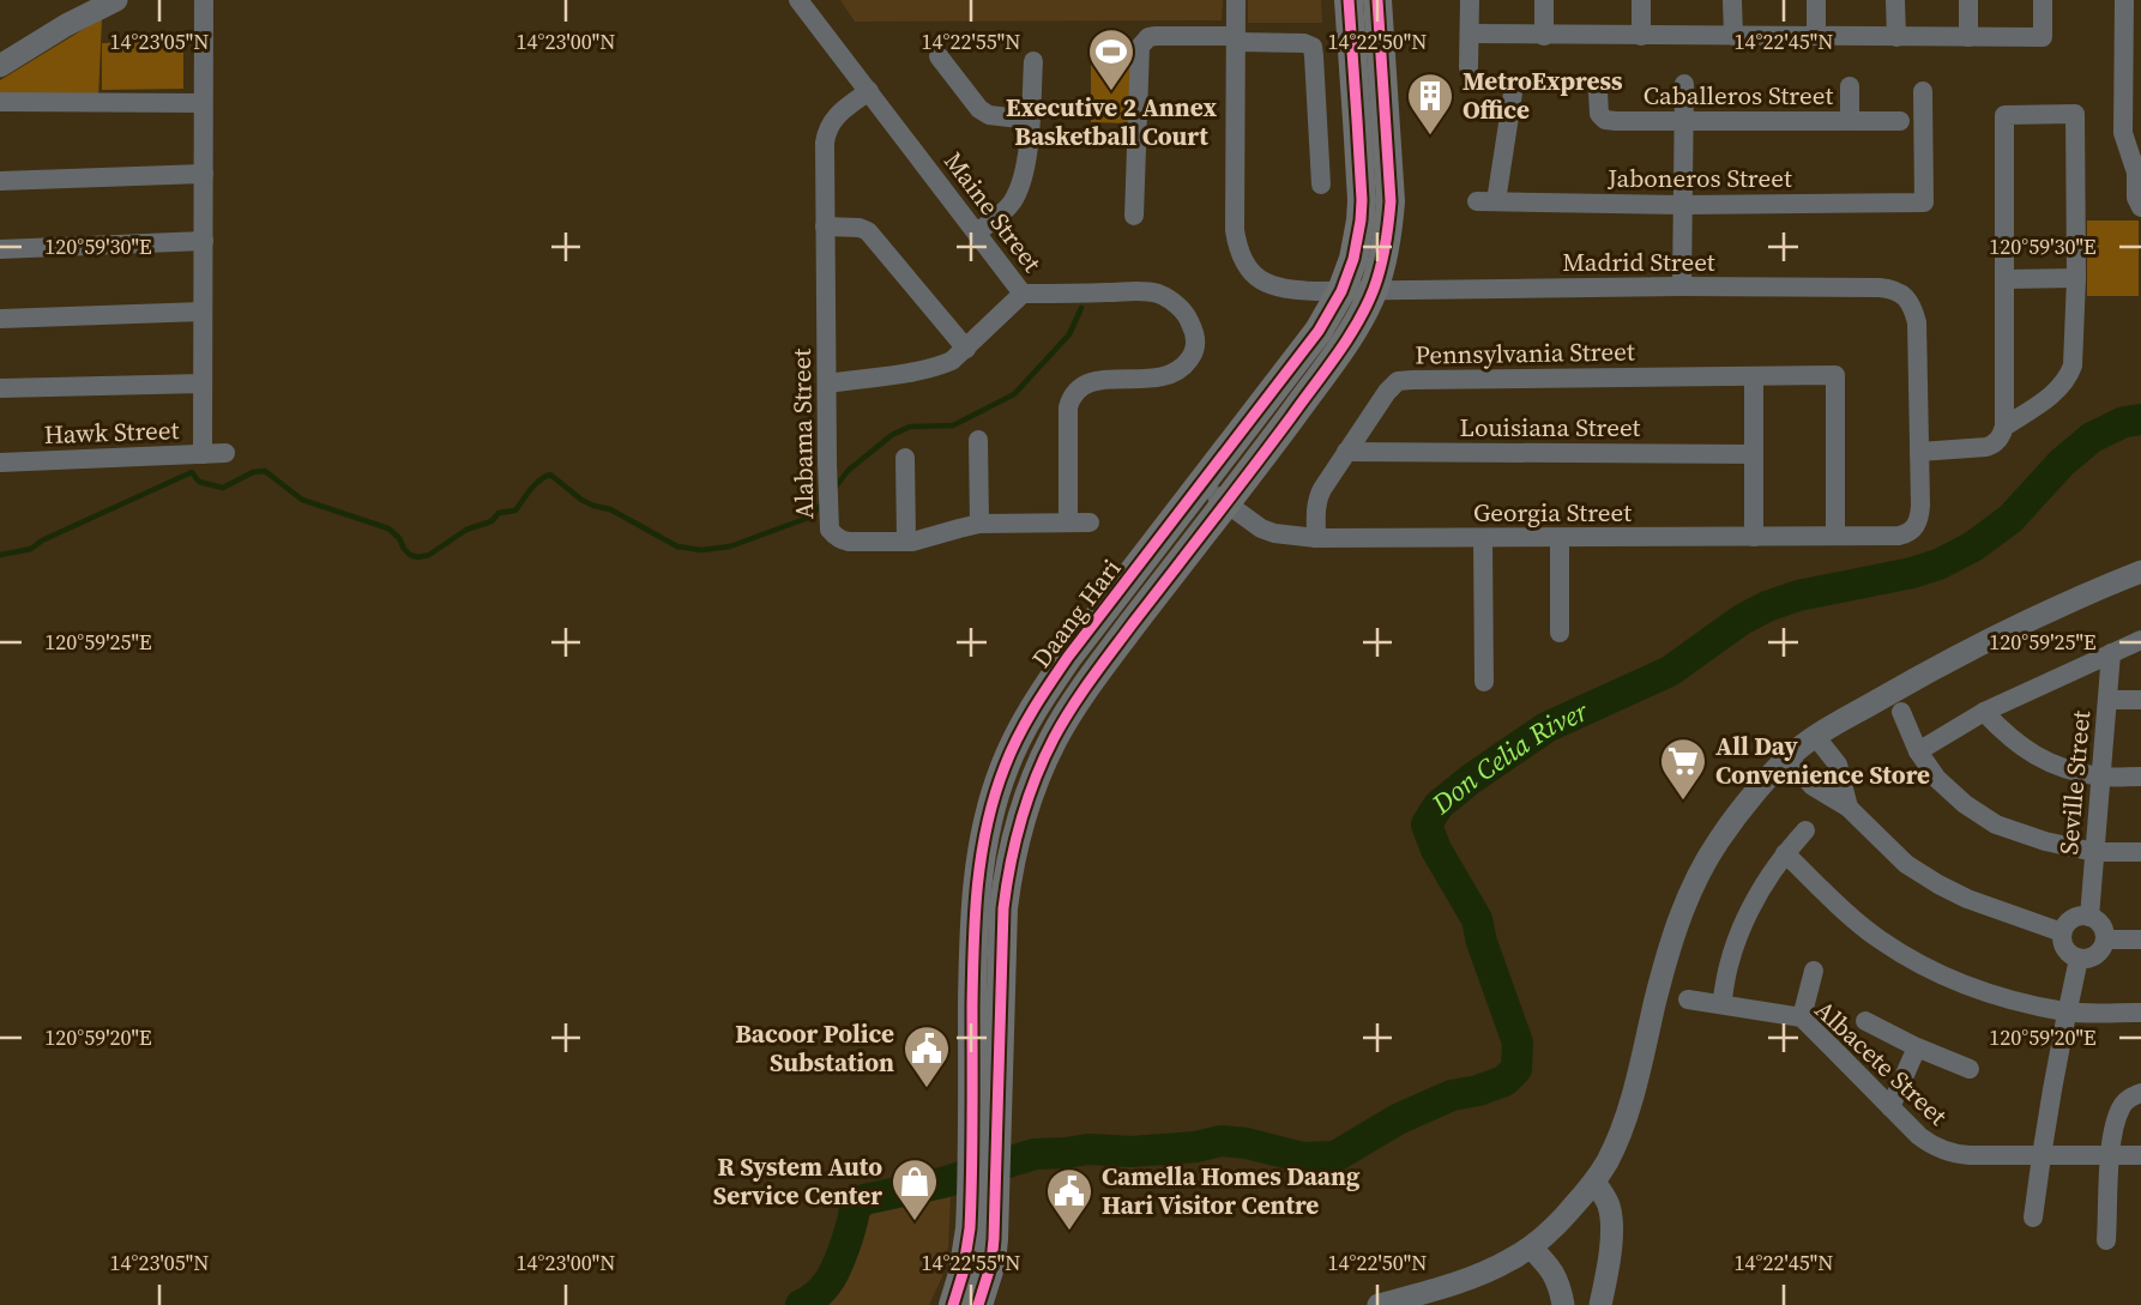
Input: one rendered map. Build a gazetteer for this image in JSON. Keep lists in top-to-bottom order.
{
  "streets": {
    "main road": ["Daang Hari"],
    "street": [
      "Caballeros Street",
      "Jaboneros Street",
      "Maine Street",
      "Madrid Street",
      "Pennsylvania Street",
      "Louisiana Street",
      "Hawk Street",
      "Alabama Street",
      "Georgia Street",
      "Seville Street",
      "Albacete Street"
    ]
  },
  "crossings": [
    ["Maine Street", "Alabama Street"],
    ["Madrid Street", "Georgia Street"],
    ["Madrid Street", "Daang Hari"],
    ["Pennsylvania Street", "Louisiana Street"],
    ["Pennsylvania Street", "Georgia Street"],
    ["Georgia Street", "Daang Hari"]
  ],
  "water": ["Don Celia River"],
  "places": {
    "sports": ["Executive 2 Annex Basketball Court"],
    "building": ["MetroExpress Office"],
    "supermarket": ["All Day Convenience Store"],
    "public building": ["Bacoor Police Substation", "Camella Homes Daang Hari Visitor Centre"],
    "shop": ["R System Auto Service Center"]
  },
  "coordinates": [
    "14°23'05\"N",
    "14°23'00\"N",
    "14°22'55\"N",
    "14°22'50\"N",
    "14°22'45\"N",
    "120°59'30\"E",
    "120°59'25\"E",
    "120°59'20\"E"
  ]
}
